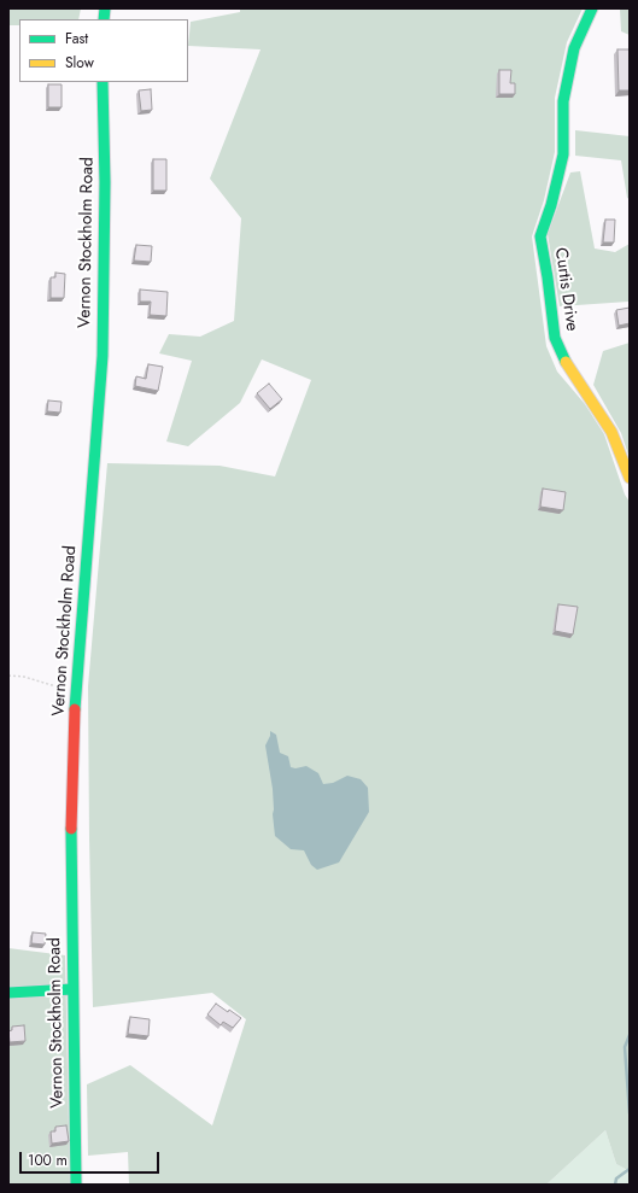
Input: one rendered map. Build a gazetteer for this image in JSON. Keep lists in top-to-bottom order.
{
  "streets": {
    "main road": ["Vernon Stockholm Road", "Curtis Drive"]
  },
  "legend": ["Fast", "Slow"],
  "scale_bar": "100 m"
}
